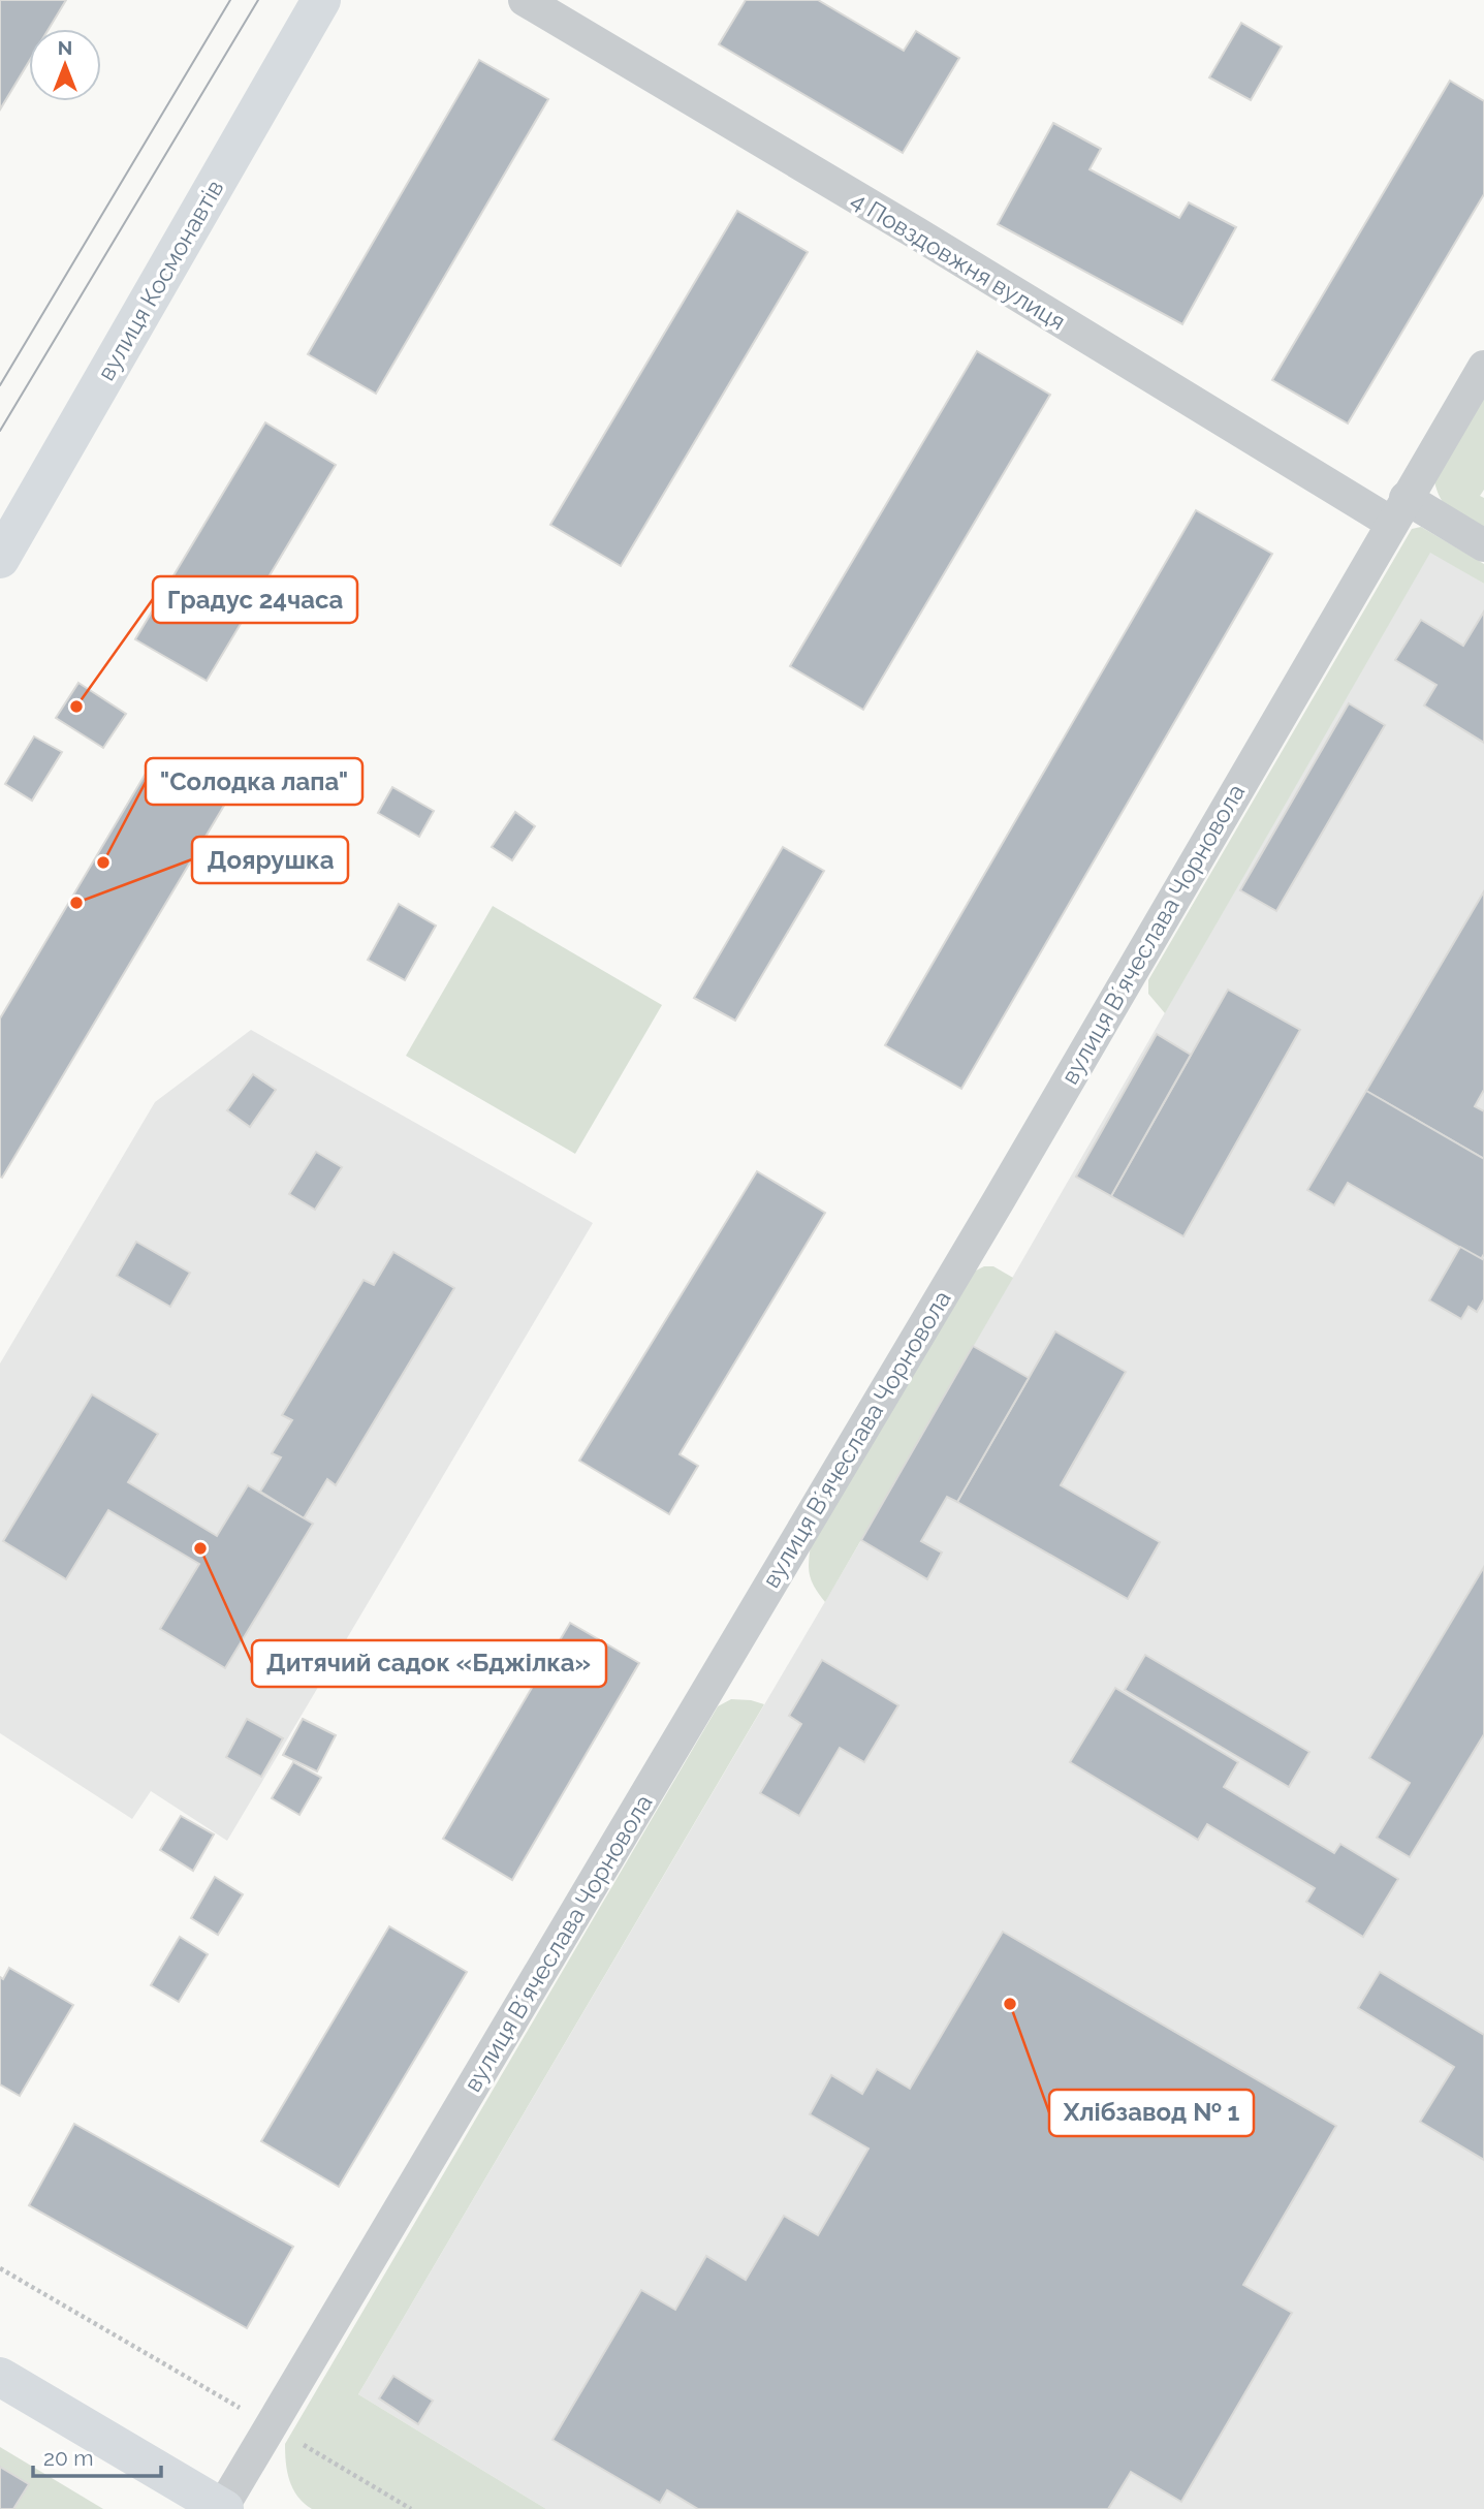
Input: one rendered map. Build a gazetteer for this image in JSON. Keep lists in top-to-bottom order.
{
  "streets": {
    "main road": ["вулиця Космонавтів"],
    "street": ["4 Повздовжня вулиця", "вулиця Вʼячеслава Чорновола"]
  },
  "crossings": [
    ["4 Повздовжня вулиця", "вулиця Вʼячеслава Чорновола"]
  ],
  "places": [
    "Градус 24часа",
    "\"Солодка лапа\"",
    "Доярушка",
    "Дитячий садок «Бджілка»",
    "Хлібзавод № 1"
  ],
  "scale_bar": "20 m",
  "north": "top"
}
